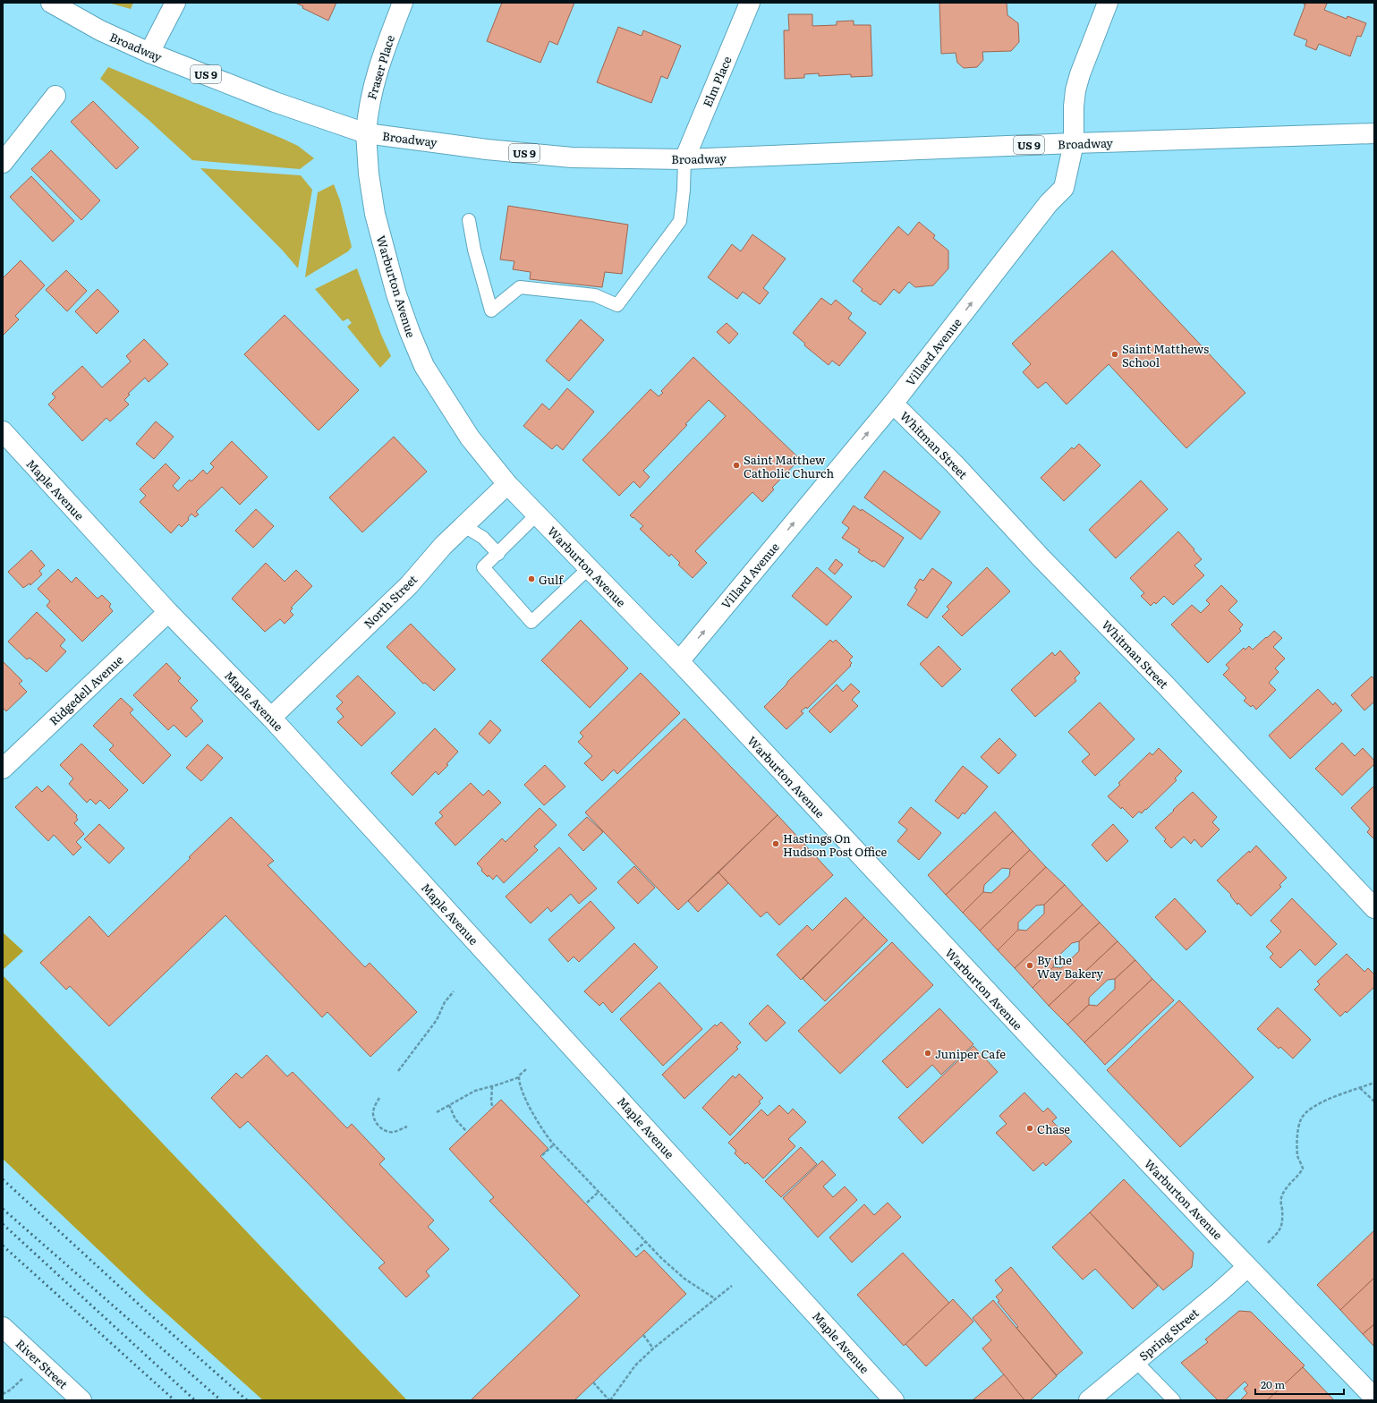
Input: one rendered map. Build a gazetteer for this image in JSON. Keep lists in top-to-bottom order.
{
  "streets": {
    "street": [
      "Broadway",
      "Fraser Place",
      "US 9",
      "Elm Place",
      "Warburton Avenue",
      "Villard Avenue",
      "Whitman Street",
      "Maple Avenue",
      "North Street",
      "Ridgedell Avenue",
      "Spring Street",
      "River Street"
    ]
  },
  "crossings": [
    ["Broadway", "Fraser Place"],
    ["Broadway", "Elm Place"],
    ["Broadway", "Warburton Avenue"],
    ["Broadway", "Villard Avenue"],
    ["Fraser Place", "Warburton Avenue"],
    ["Warburton Avenue", "Villard Avenue"],
    ["Warburton Avenue", "North Street"],
    ["Warburton Avenue", "Spring Street"],
    ["Villard Avenue", "Whitman Street"],
    ["Maple Avenue", "North Street"],
    ["Maple Avenue", "Ridgedell Avenue"]
  ],
  "one_way": ["Villard Avenue"],
  "places": [
    "Saint Matthews School",
    "Saint Matthew Catholic Church",
    "Gulf",
    "Hastings On Hudson Post Office",
    "By the Way Bakery",
    "Juniper Cafe",
    "Chase"
  ],
  "scale_bar": "20 m"
}
